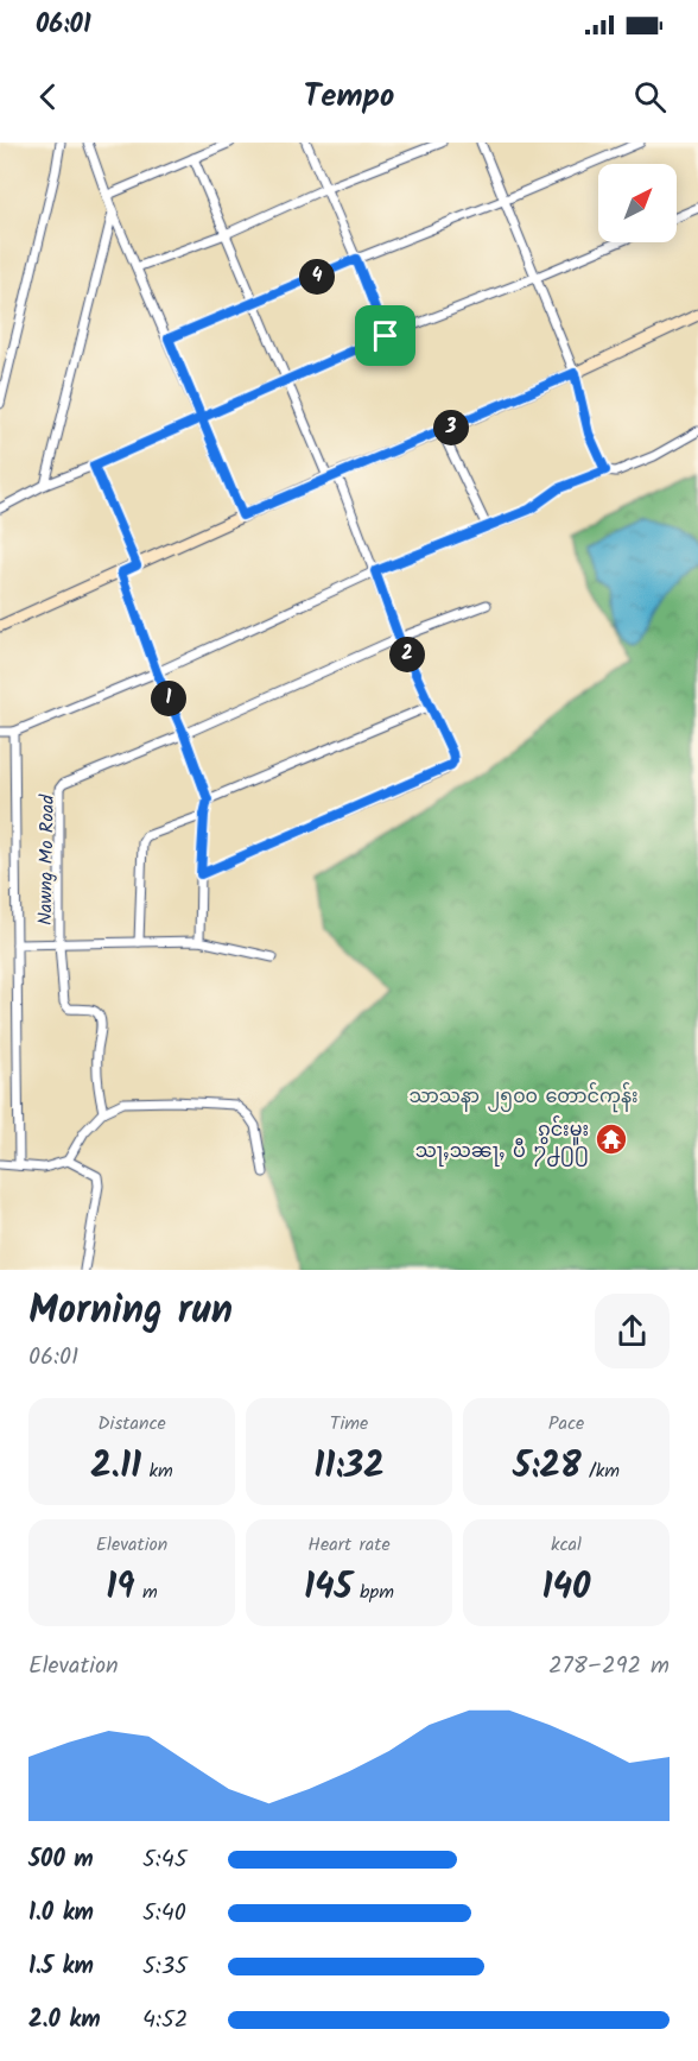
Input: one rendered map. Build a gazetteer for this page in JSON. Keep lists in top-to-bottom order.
{
  "streets": {
    "street": ["Nawng Mo Road"]
  },
  "parks": ["သာသနာ ၂၅၀၀ တောင်ကုန်း"],
  "places": {
    "temple": ["ၵွင်းမူး သႃႇသၼႃႇ ပီ ႒႕႐႐"]
  },
  "north": "top right",
  "page": {
    "status": "06:01",
    "header": "Tempo",
    "pins": [
      "4",
      "3",
      "2",
      "1"
    ],
    "heading": ["Morning run", "06:01"],
    "stats": [
      ["Distance", "2.11 km"],
      ["Time", "11:32"],
      ["Pace", "5:28 /km"],
      ["Elevation", "19 m"],
      ["Heart rate", "145 bpm"],
      ["kcal", "140"]
    ],
    "chart": ["Elevation", "278–292 m"],
    "list": [
      {
        "name": "500 m",
        "note": "5:45"
      },
      {
        "name": "1.0 km",
        "note": "5:40"
      },
      {
        "name": "1.5 km",
        "note": "5:35"
      },
      {
        "name": "2.0 km",
        "note": "4:52"
      }
    ]
  }
}
